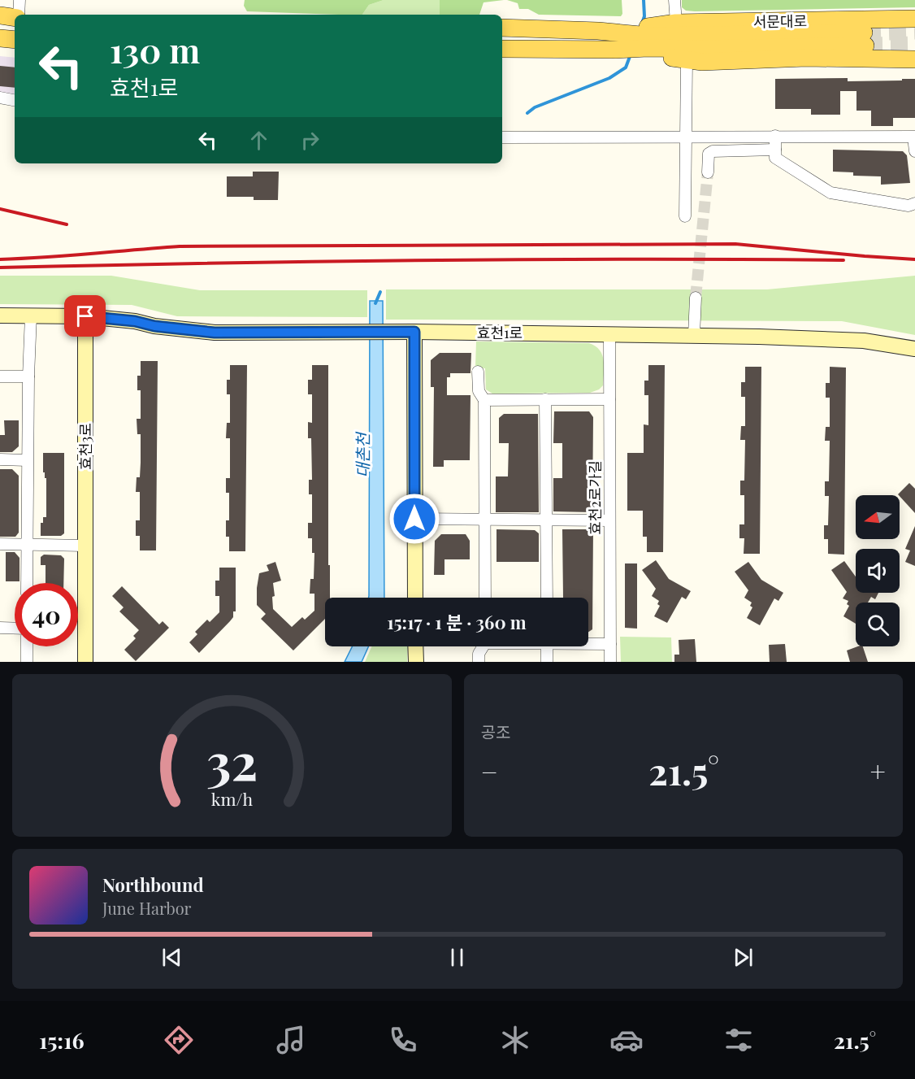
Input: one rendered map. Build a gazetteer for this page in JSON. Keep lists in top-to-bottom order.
{
  "streets": {
    "main road": ["서문대로"],
    "street": ["효천1로", "효천3로", "효천2로가길"]
  },
  "crossings": [
    ["효천1로", "효천3로"],
    ["효천1로", "효천2로가길"]
  ],
  "water": ["대촌천"],
  "north": "left",
  "page": {
    "turn": ["130 m", "효천1로"],
    "limit": "40",
    "trip": "15:17 · 1 분 · 360 m",
    "tile": "공조",
    "heat": ["−", "21.5°", "+"],
    "song": ["Northbound", "June Harbor"],
    "tabs": ["15:16", "21.5°"],
    "gauge": ["32", "km/h"]
  }
}
